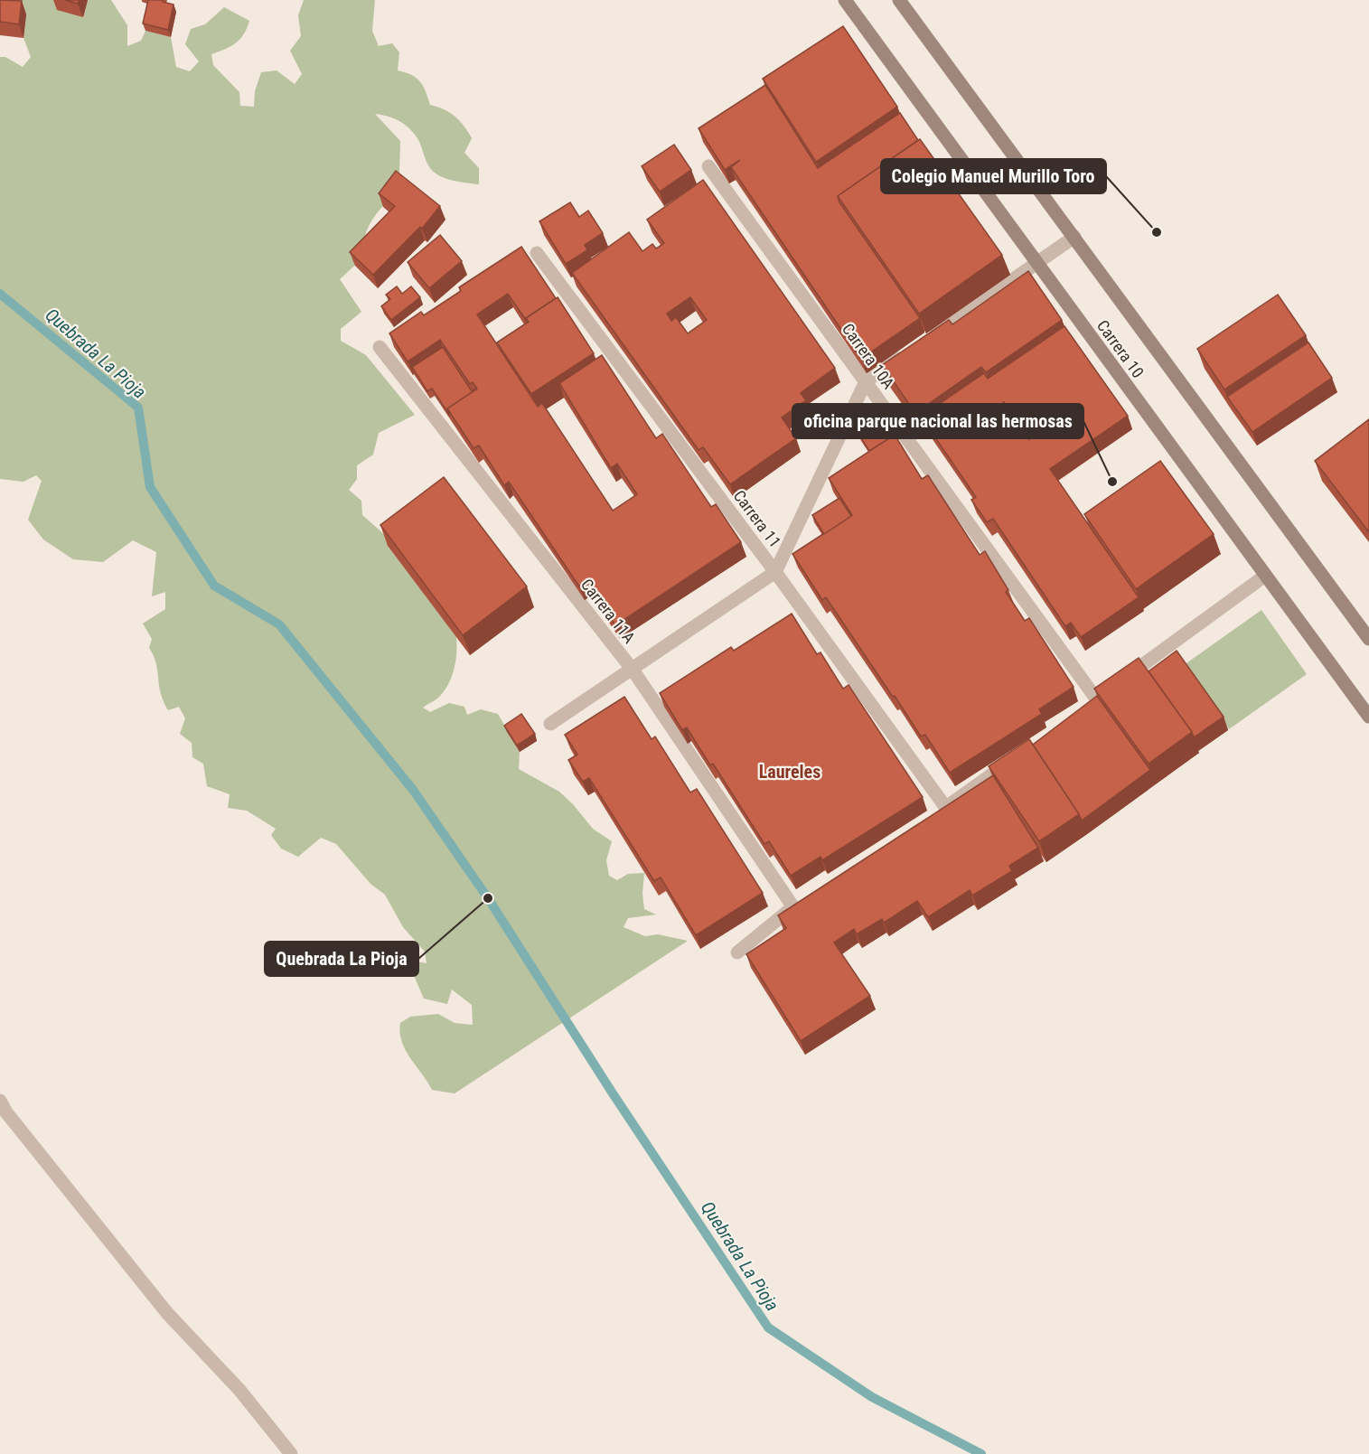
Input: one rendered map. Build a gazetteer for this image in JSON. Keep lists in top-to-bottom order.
{
  "streets": {
    "main road": ["Carrera 10"],
    "street": ["Carrera 10A", "Carrera 11", "Carrera 11A"]
  },
  "crossings": [
    ["Carrera 10", "Carrera 10A"]
  ],
  "districts": ["Laureles"],
  "water": ["Quebrada La Pioja"],
  "places": ["Colegio Manuel Murillo Toro", "oficina parque nacional las hermosas", "Quebrada La Pioja"]
}
